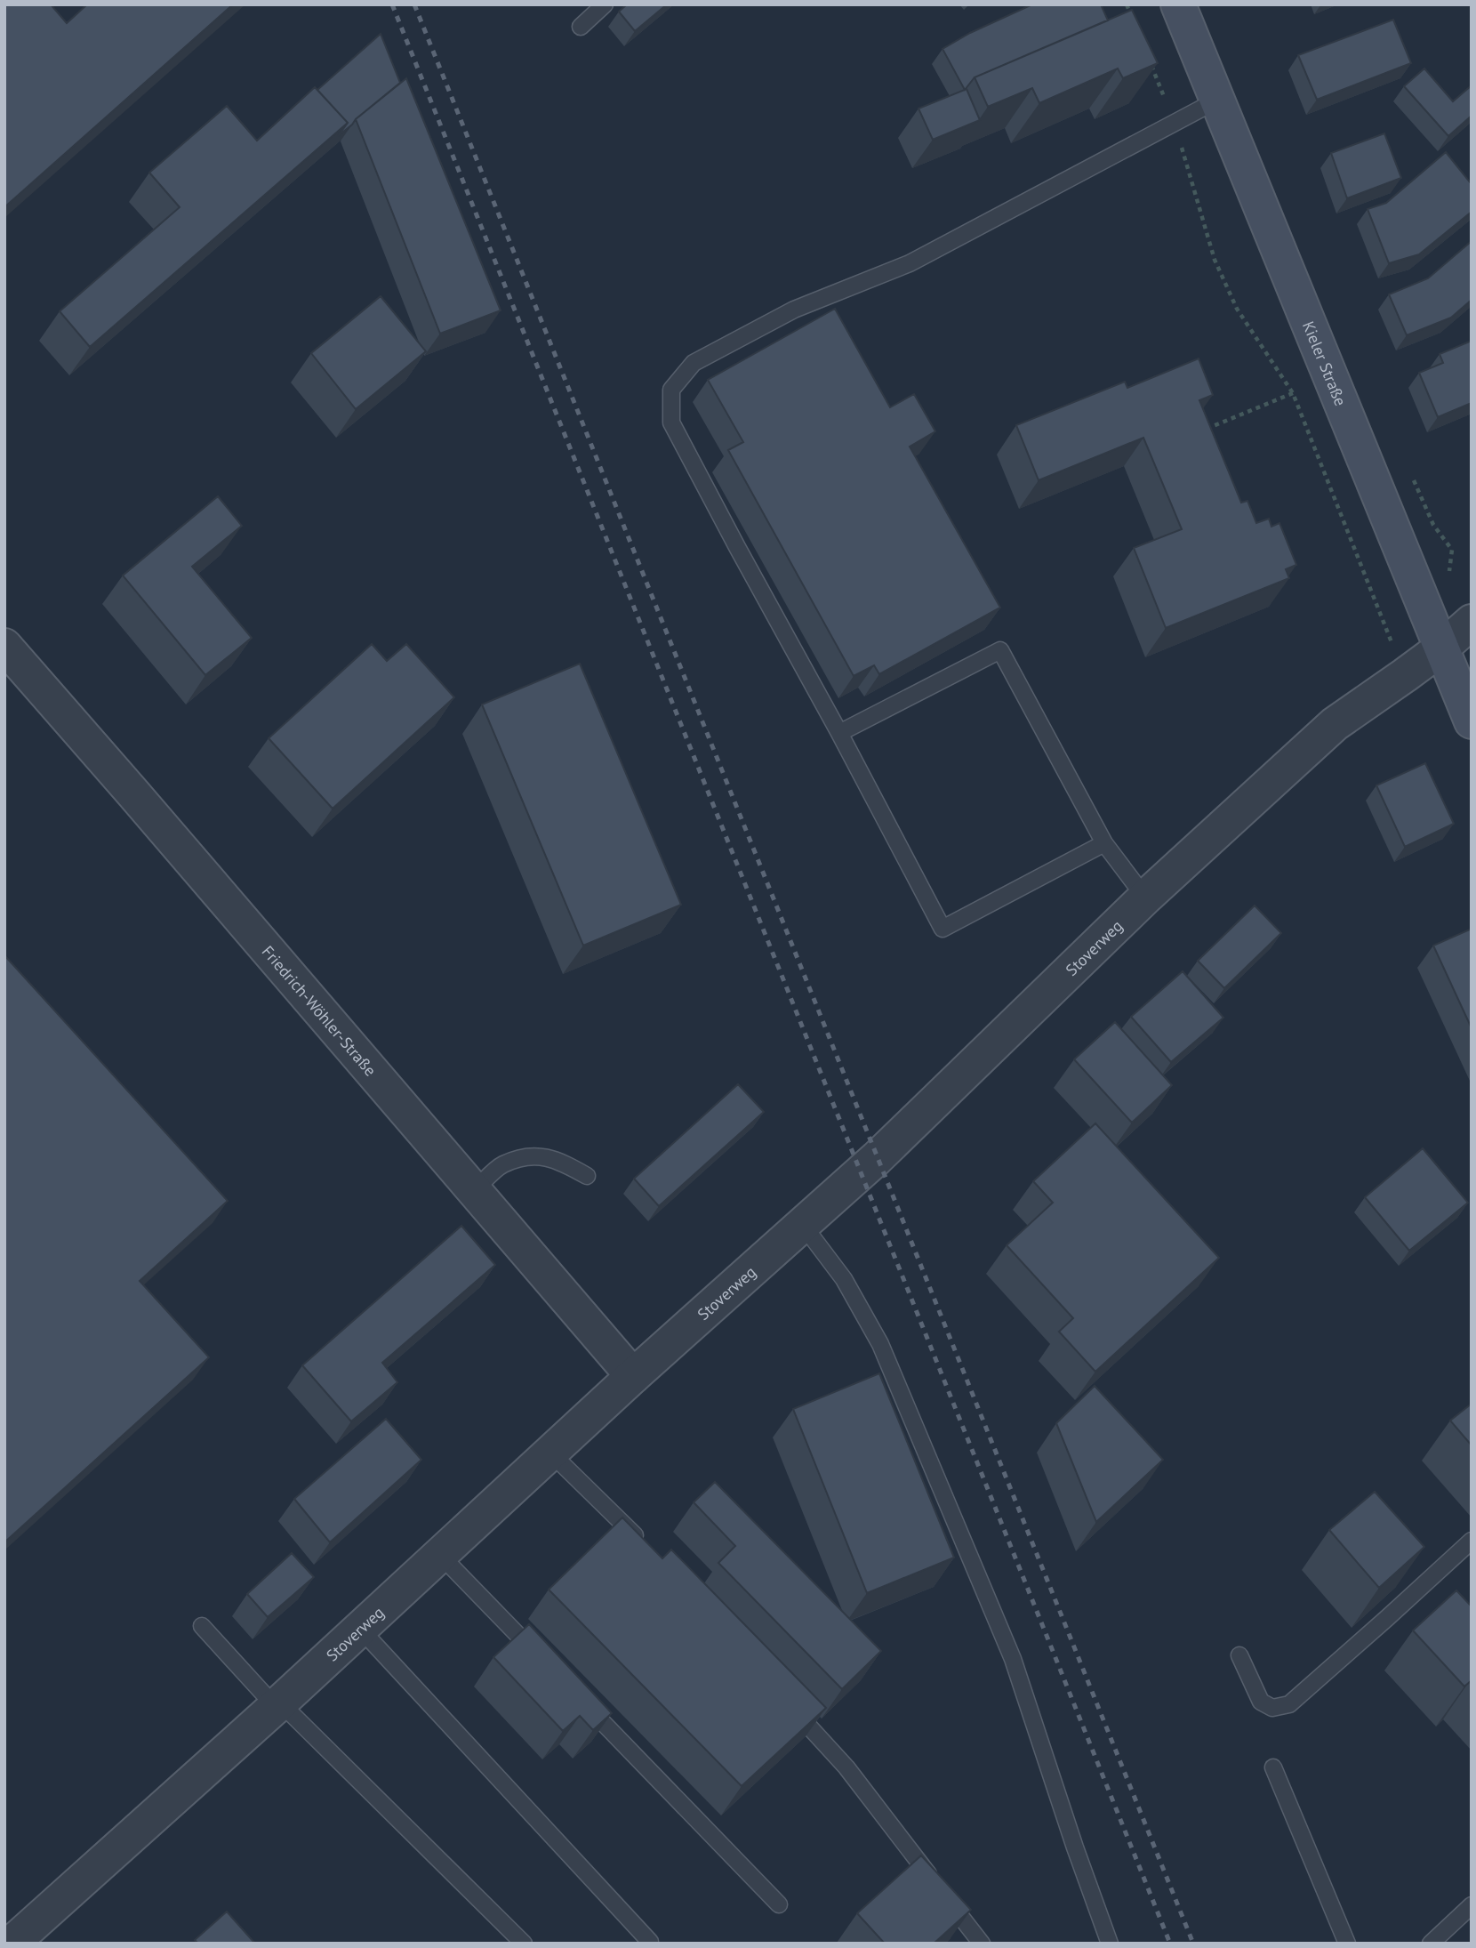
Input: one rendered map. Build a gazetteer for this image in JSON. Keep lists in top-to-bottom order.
{
  "streets": {
    "main road": ["Kieler Straße"],
    "street": ["Stoverweg", "Friedrich-Wöhler-Straße"]
  },
  "crossings": [
    ["Kieler Straße", "Stoverweg"],
    ["Stoverweg", "Friedrich-Wöhler-Straße"]
  ]
}
